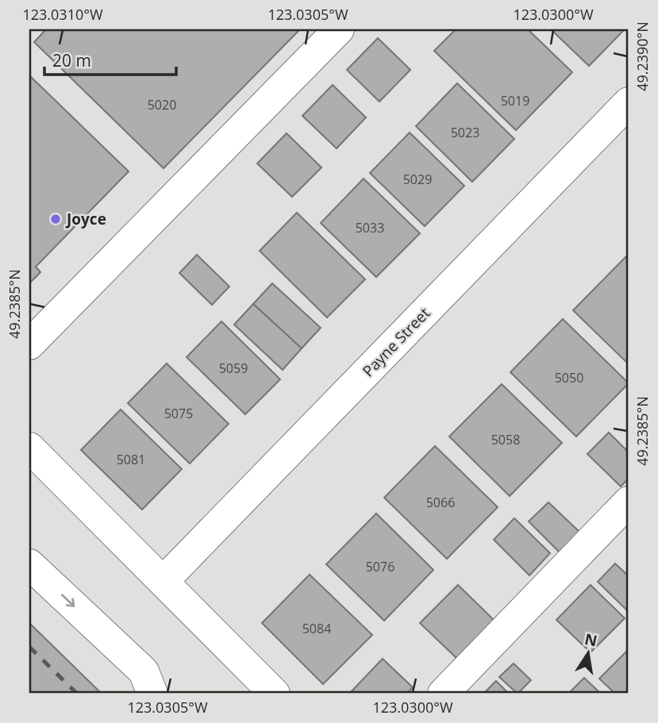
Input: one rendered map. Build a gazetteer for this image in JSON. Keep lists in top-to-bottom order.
{
  "streets": {
    "street": ["Payne Street"]
  },
  "places": ["Joyce"],
  "house_numbers": [
    "5019",
    "5020",
    "5023",
    "5029",
    "5033",
    "5059",
    "5050",
    "5075",
    "5058",
    "5081",
    "5066",
    "5076",
    "5084"
  ],
  "scale_bar": "20 m",
  "north": "top",
  "coordinates": [
    "123.0310°W",
    "123.0305°W",
    "123.0300°W",
    "49.2390°N",
    "49.2385°N"
  ]
}
